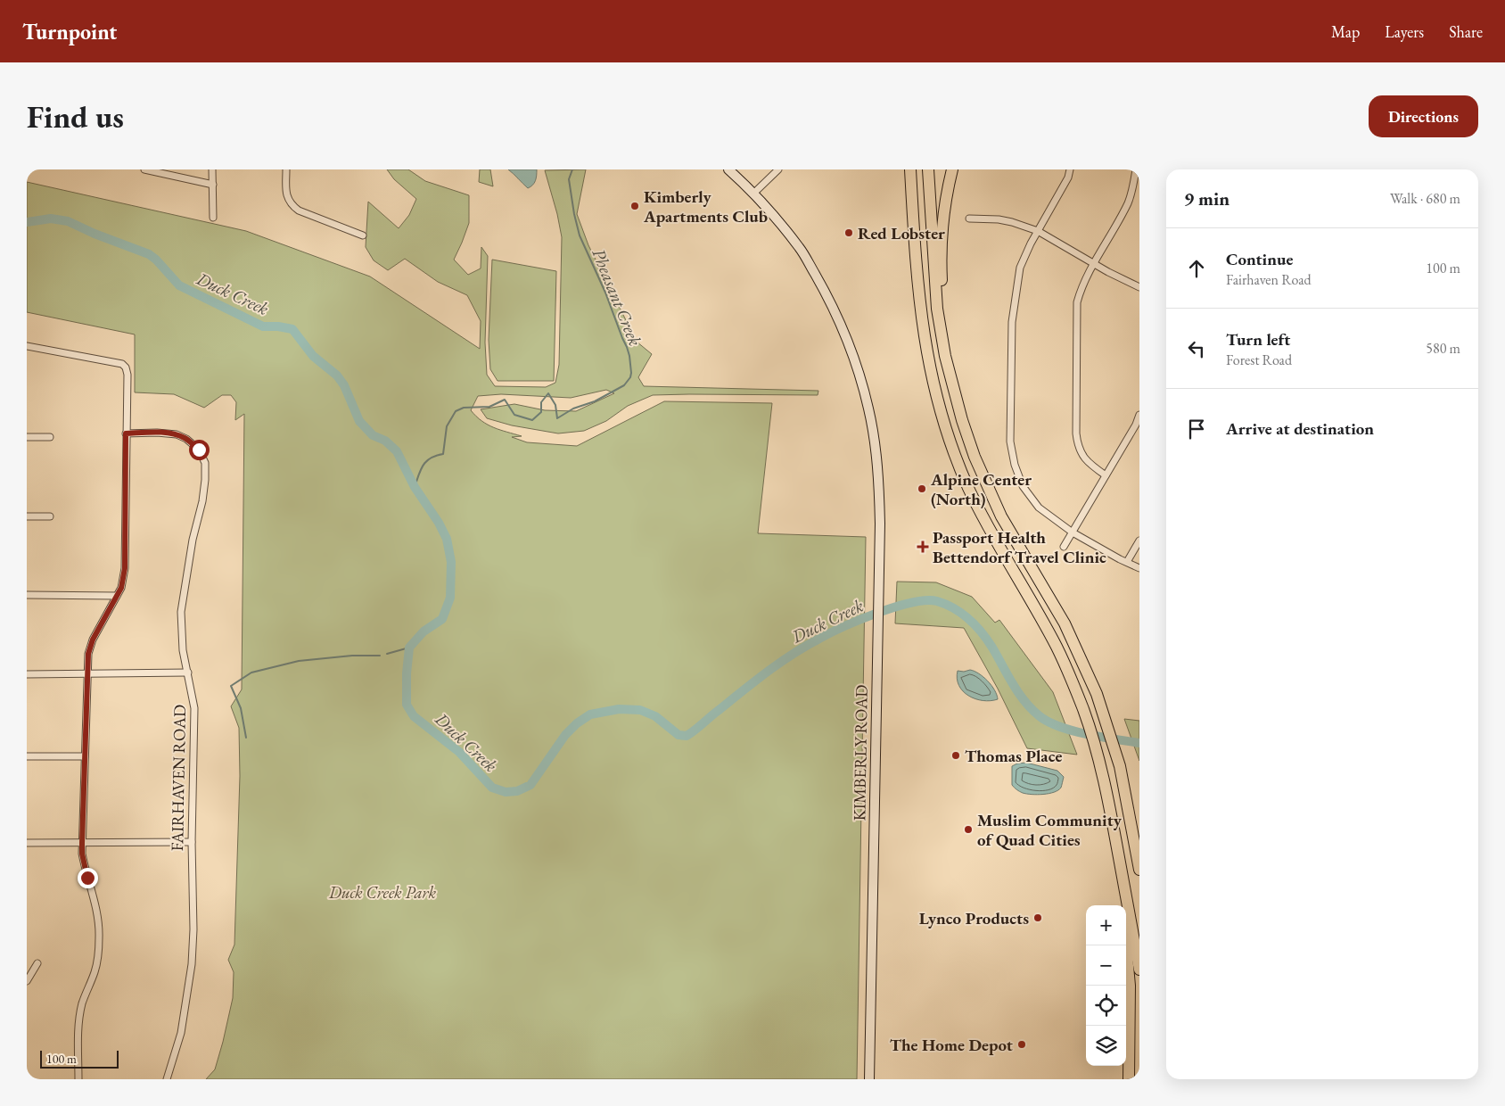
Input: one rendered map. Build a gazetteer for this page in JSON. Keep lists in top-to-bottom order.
{
  "streets": {
    "main road": ["KIMBERLY ROAD"],
    "street": ["FAIRHAVEN ROAD"]
  },
  "water": ["Duck Creek", "Pheasant Creek"],
  "parks": ["Duck Creek Park"],
  "places": {
    "other": [
      "Kimberly Apartments Club",
      "Red Lobster",
      "Alpine Center (North)",
      "Thomas Place",
      "Muslim Community of Quad Cities",
      "Lynco Products",
      "The Home Depot"
    ],
    "health": ["Passport Health Bettendorf Travel Clinic"]
  },
  "scale_bar": "100 m",
  "page": {
    "header": "Turnpoint",
    "nav": ["Map", "Layers", "Share"],
    "buttons": "Directions",
    "title": "Find us",
    "heading": ["9 min", "Walk · 680 m"],
    "list": [
      ["Continue", "Fairhaven Road", "100 m"],
      ["Turn left", "Forest Road", "580 m"],
      "Arrive at destination"
    ],
    "map_buttons": ["+", "−"],
    "scale": "100 m"
  }
}
